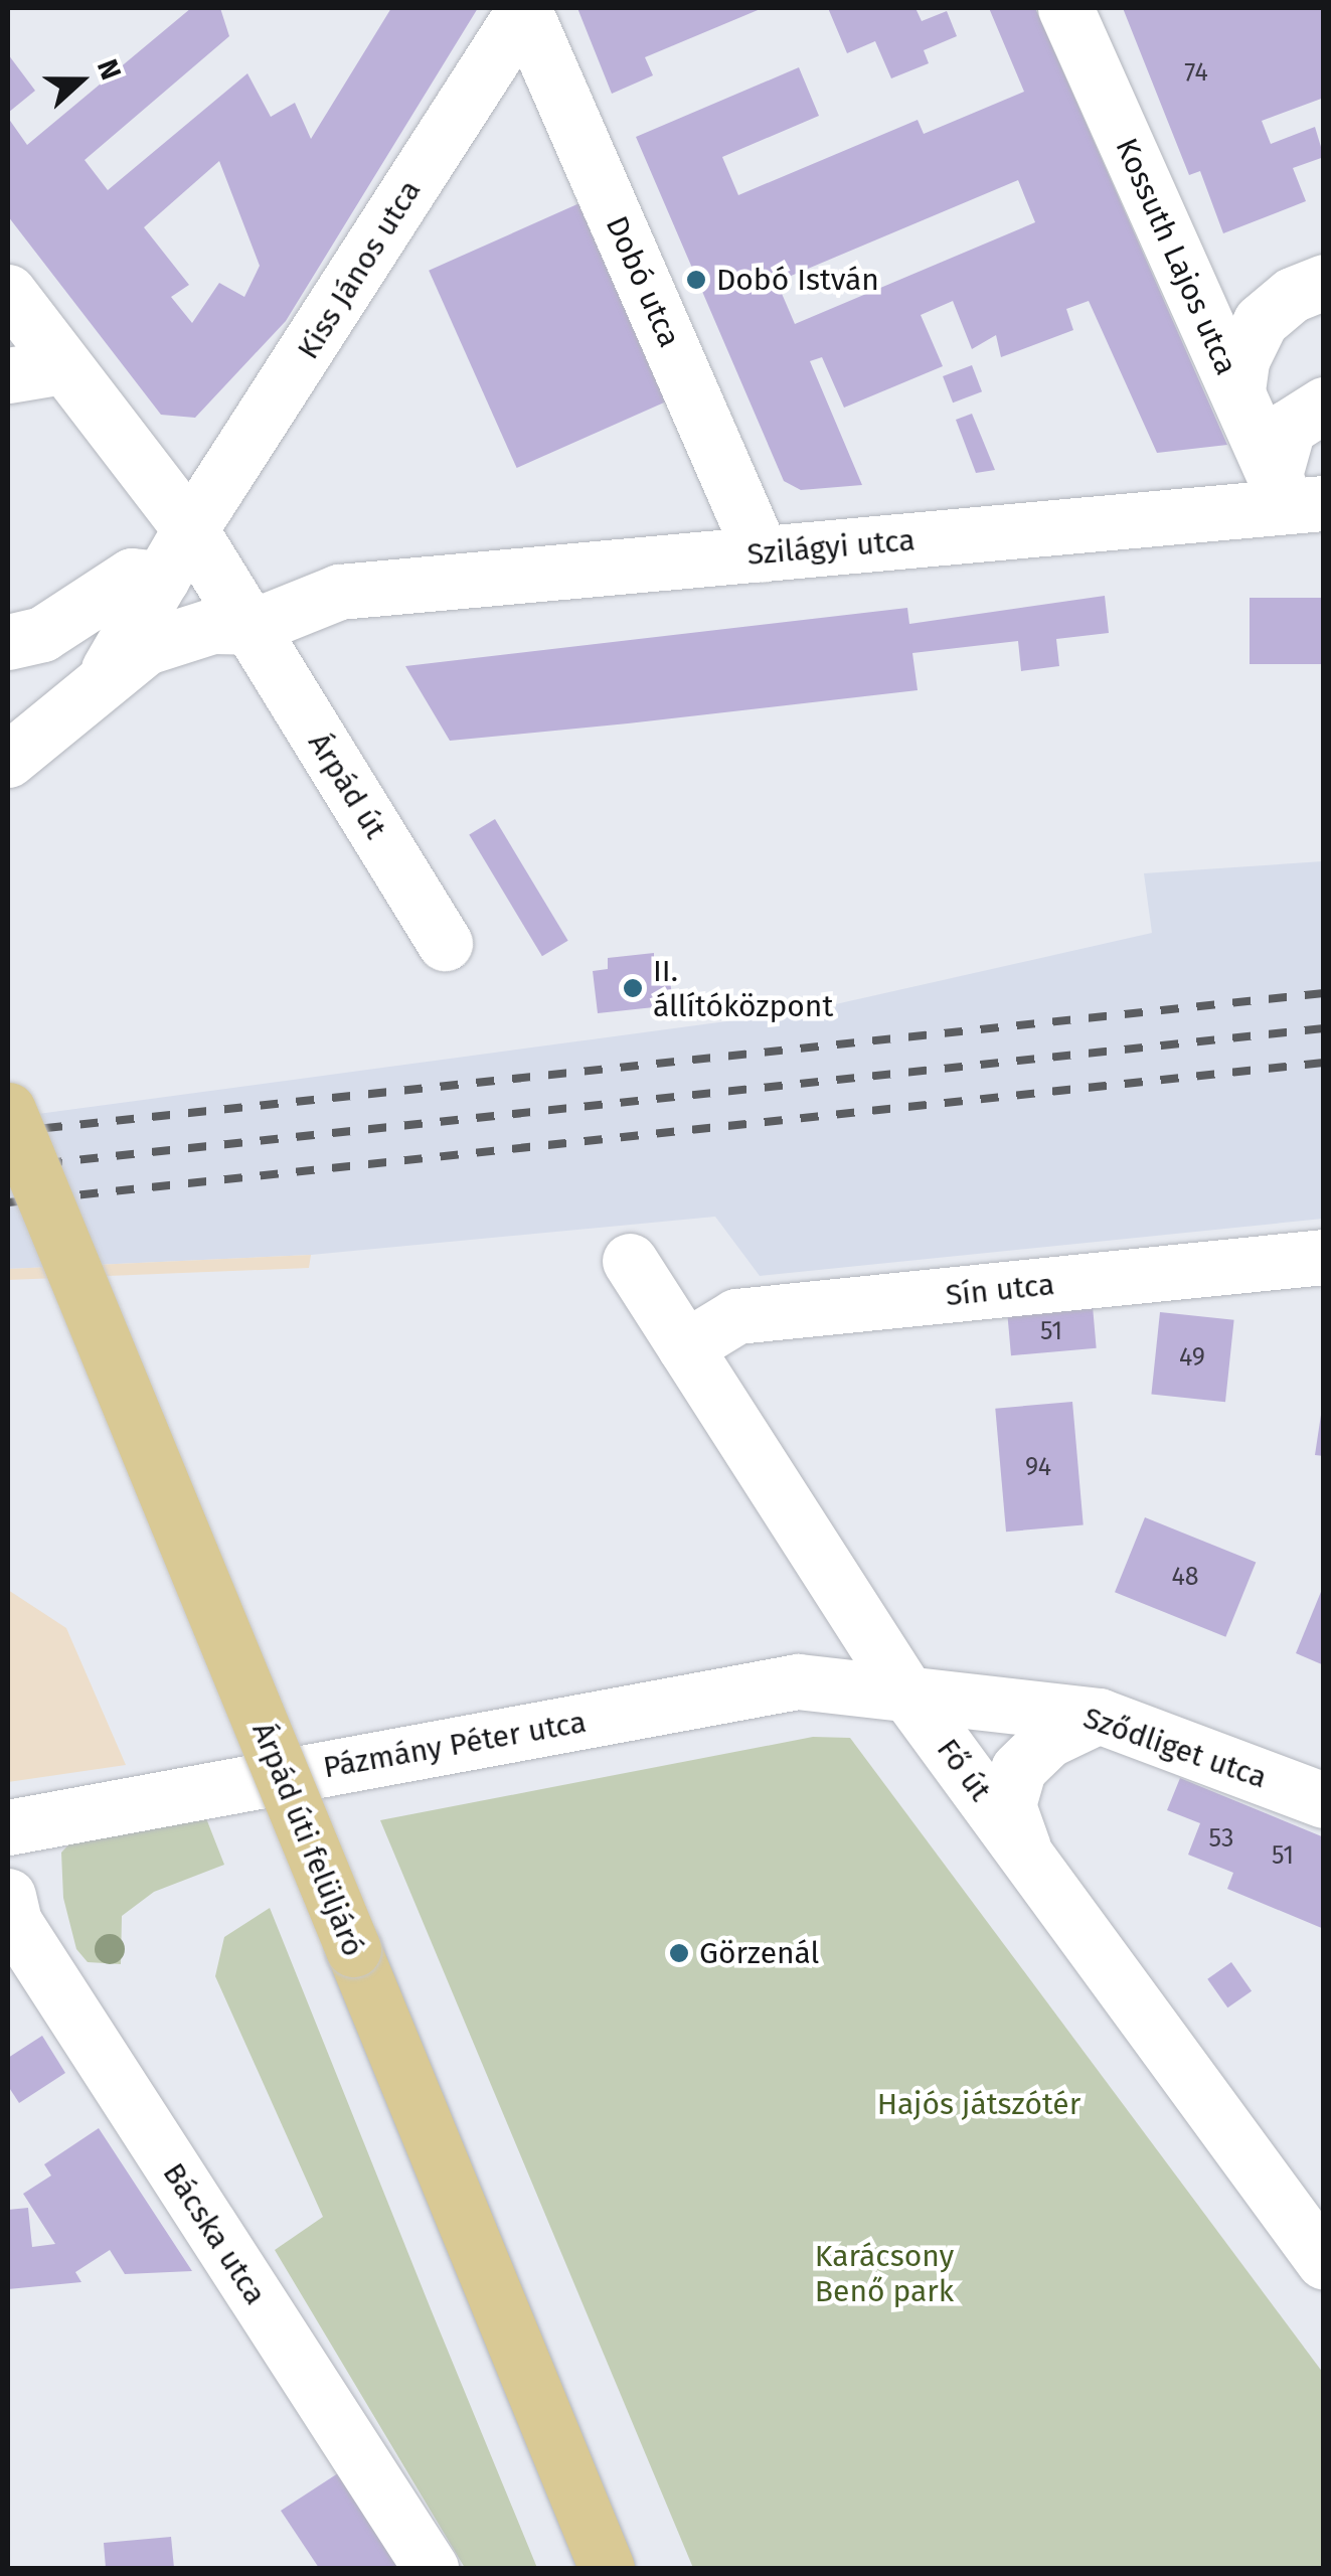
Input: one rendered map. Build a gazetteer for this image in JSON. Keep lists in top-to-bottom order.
{
  "streets": {
    "main road": ["Árpád úti felüljáró"],
    "street": [
      "Kossuth Lajos utca",
      "Kiss János utca",
      "Dobó utca",
      "Szilágyi utca",
      "Árpád út",
      "Sín utca",
      "Pázmány Péter utca",
      "Sződliget utca",
      "Fő út",
      "Bácska utca"
    ]
  },
  "crossings": [
    ["Kossuth Lajos utca", "Szilágyi utca"],
    ["Kiss János utca", "Dobó utca"],
    ["Kiss János utca", "Szilágyi utca"],
    ["Kiss János utca", "Árpád út"],
    ["Dobó utca", "Szilágyi utca"],
    ["Szilágyi utca", "Árpád út"],
    ["Sín utca", "Fő út"],
    ["Pázmány Péter utca", "Sződliget utca"],
    ["Pázmány Péter utca", "Fő út"],
    ["Sződliget utca", "Fő út"]
  ],
  "parks": ["Hajós játszótér", "Karácsony Benő park"],
  "places": ["Dobó István", "II. állítóközpont", "Görzenál"],
  "house_numbers": [
    "74",
    "51",
    "49",
    "94",
    "48",
    "53",
    "51"
  ],
  "north": "right"
}
